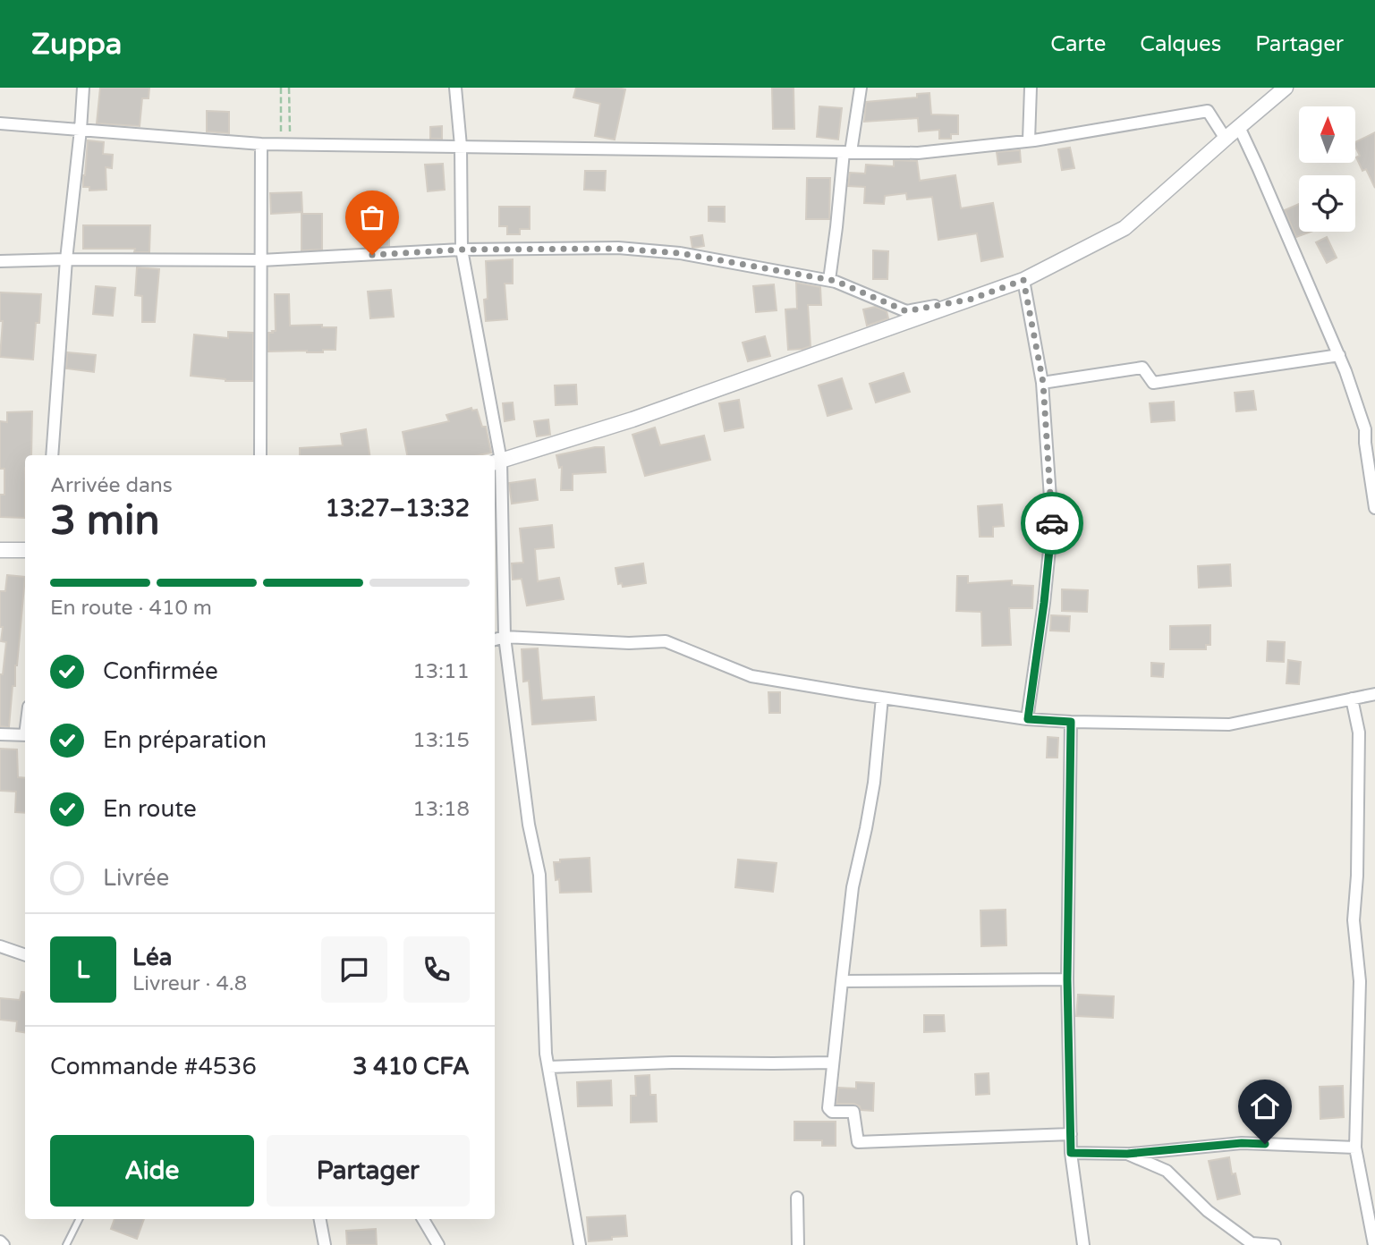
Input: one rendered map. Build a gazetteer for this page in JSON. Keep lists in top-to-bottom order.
{
  "north": "top",
  "page": {
    "header": "Zuppa",
    "nav": ["Carte", "Calques", "Partager"],
    "heading": ["3 min", "Arrivée dans", "13:27–13:32"],
    "panel": [
      "Léa",
      "Livreur · 4.8",
      "Commande #4536",
      "3 410 CFA"
    ],
    "bar": "En route · 410 m",
    "list": [
      ["Confirmée", "13:11"],
      ["En préparation", "13:15"],
      ["En route", "13:18"],
      "Livrée"
    ],
    "round": "L",
    "buttons": ["Aide", "Partager"]
  }
}
